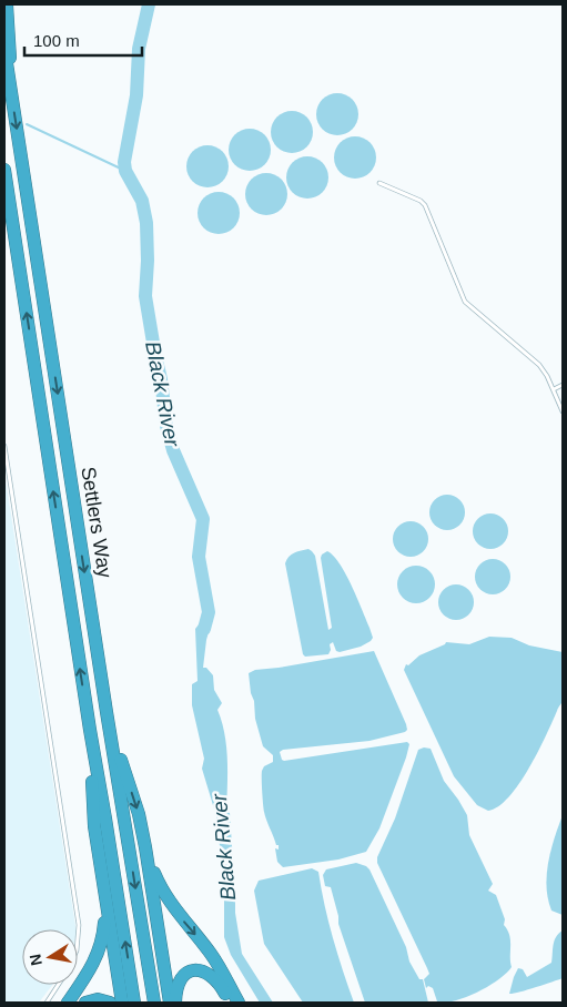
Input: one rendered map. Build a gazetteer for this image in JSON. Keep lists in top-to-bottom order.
{
  "streets": {
    "highway": ["Settlers Way"]
  },
  "water": ["Black River"],
  "scale_bar": "100 m",
  "north": "left"
}
